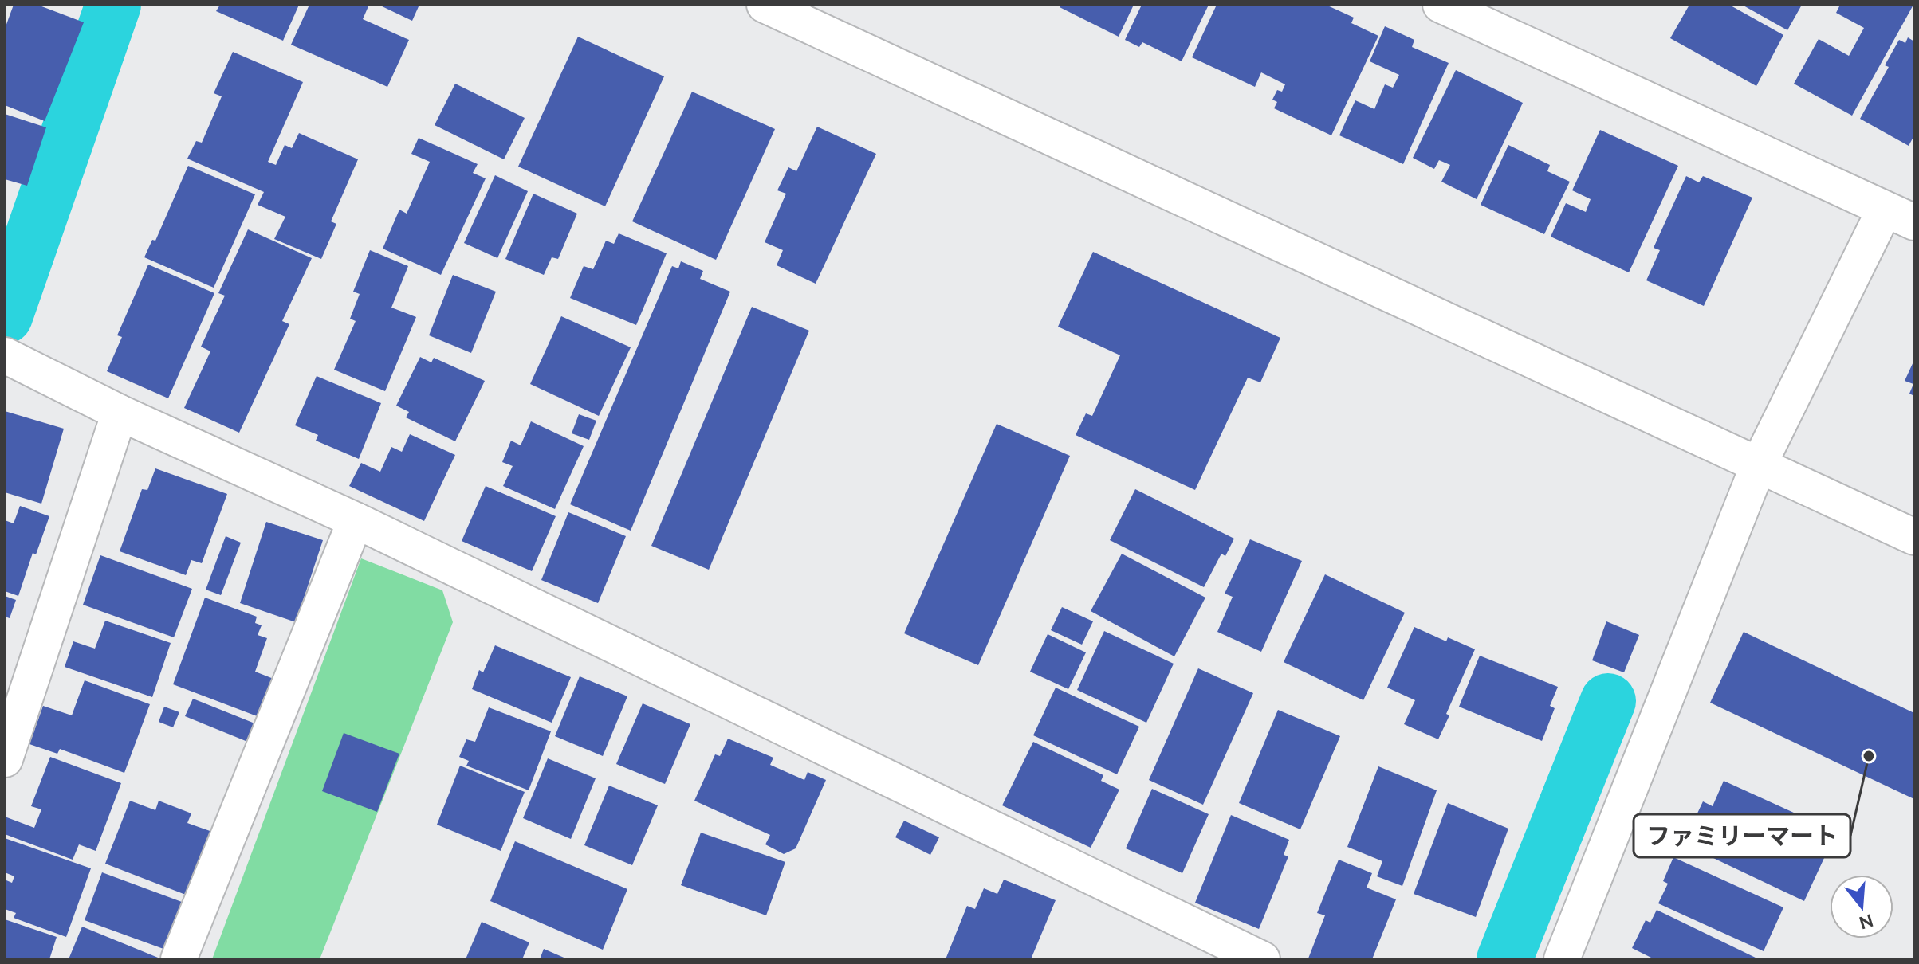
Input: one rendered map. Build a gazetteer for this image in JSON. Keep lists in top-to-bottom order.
{
  "places": ["ファミリーマート"],
  "north": "bottom"
}
